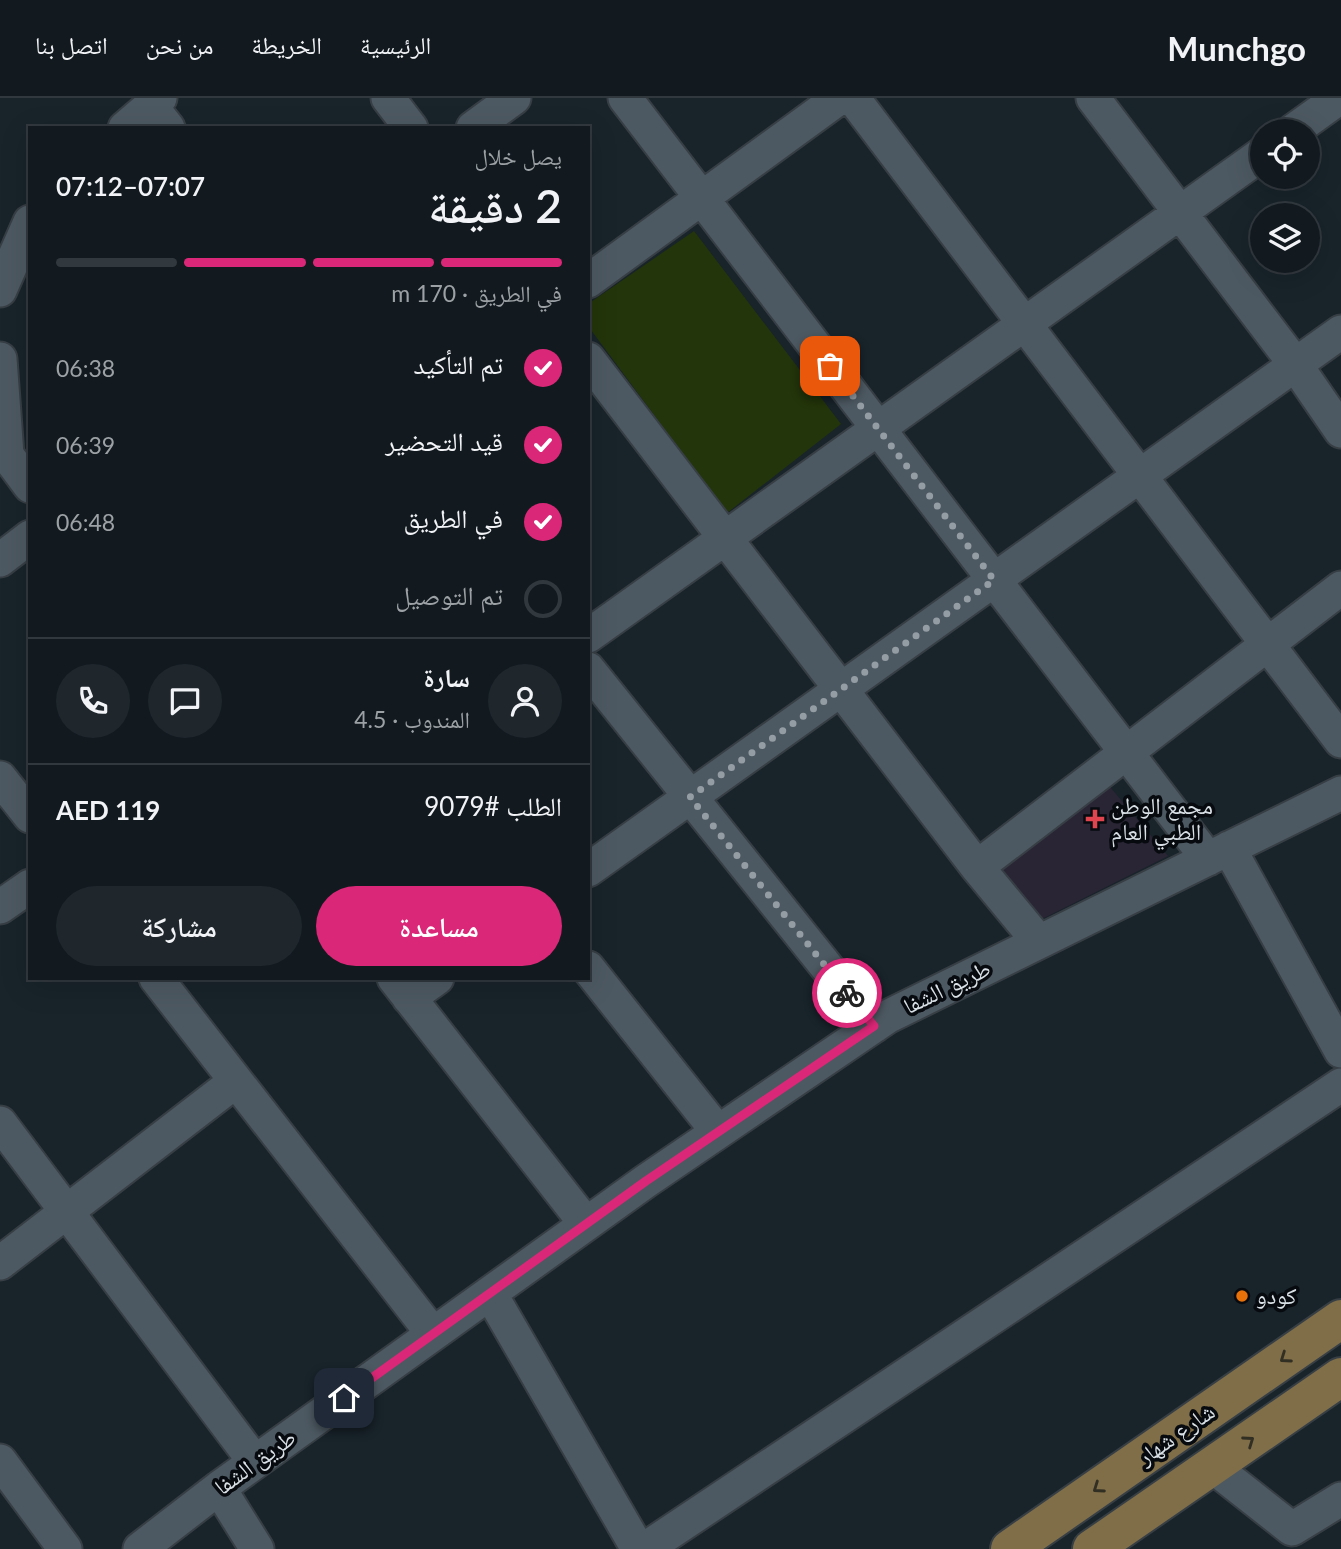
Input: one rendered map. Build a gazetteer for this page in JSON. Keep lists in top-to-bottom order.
{
  "streets": {
    "main road": ["شارع شهار"],
    "street": ["طريق الشفا"]
  },
  "places": {
    "health": ["مجمع الوطن الطبي العام"],
    "other": ["كودو"]
  },
  "page": {
    "header": "Munchgo",
    "nav": [
      "الرئيسية",
      "الخريطة",
      "من نحن",
      "اتصل بنا"
    ],
    "heading": ["2 دقيقة", "يصل خلال", "07:07–07:12"],
    "panel": [
      "سارة",
      "المندوب · 4.5",
      "الطلب #9079",
      "AED 119"
    ],
    "bar": "في الطريق · 170 m",
    "list": [
      ["تم التأكيد", "06:38"],
      ["قيد التحضير", "06:39"],
      ["في الطريق", "06:48"],
      "تم التوصيل"
    ],
    "buttons": ["مساعدة", "مشاركة"]
  }
}
